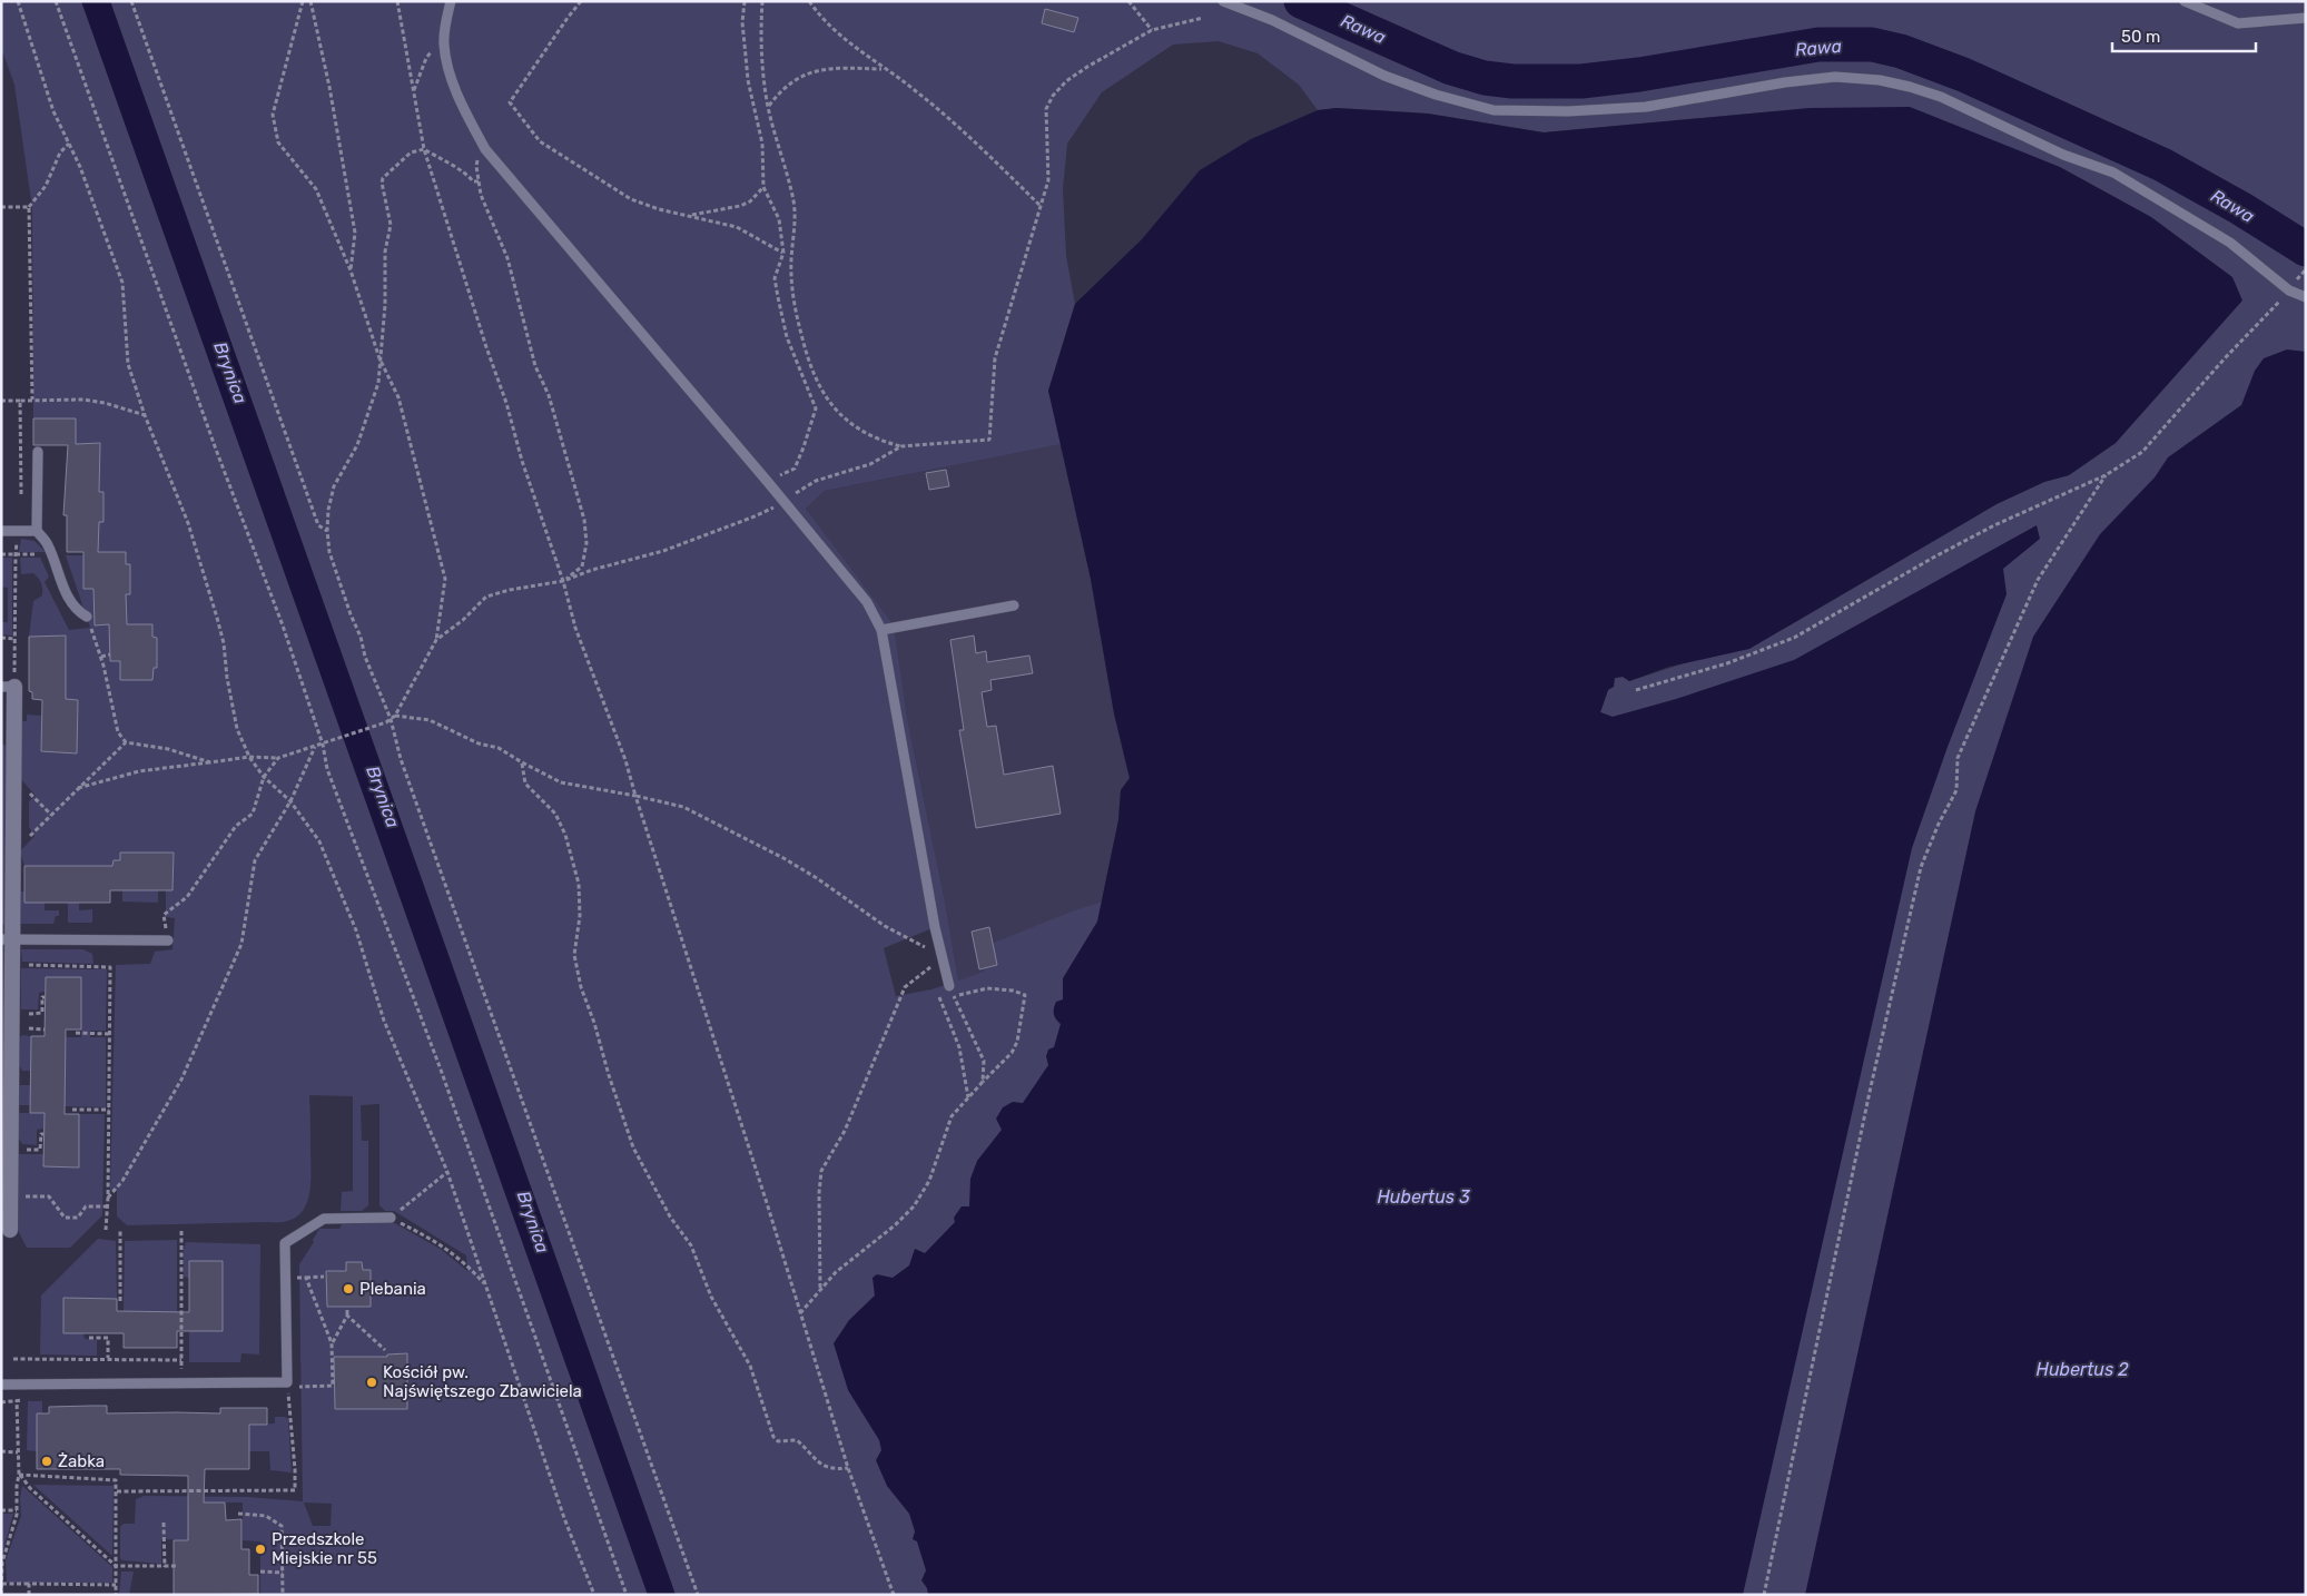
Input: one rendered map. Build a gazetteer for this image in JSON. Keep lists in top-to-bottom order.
{
  "water": [
    "Rawa",
    "Brynica",
    "Hubertus 3",
    "Hubertus 2"
  ],
  "places": [
    "Plebania",
    "Kościół pw. Najświętszego Zbawiciela",
    "Żabka",
    "Przedszkole Miejskie nr 55"
  ],
  "scale_bar": "50 m"
}
